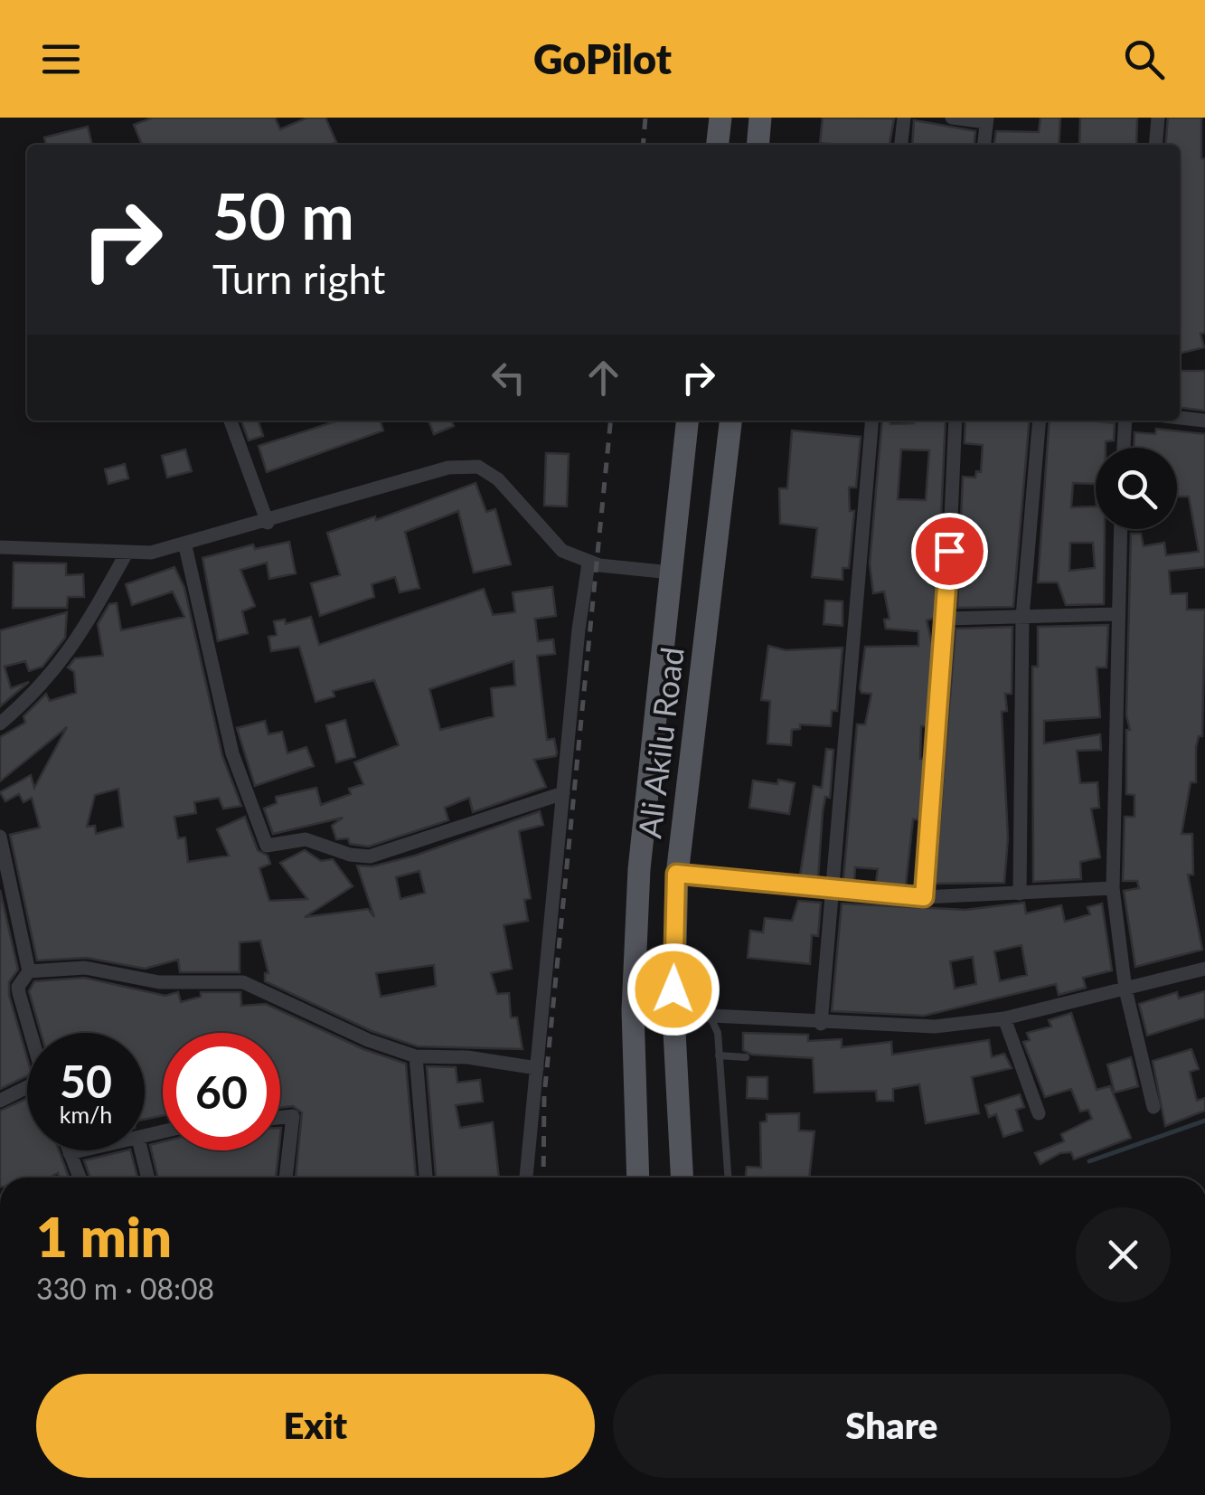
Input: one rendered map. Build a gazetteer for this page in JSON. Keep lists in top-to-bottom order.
{
  "streets": {
    "main road": ["Ali Akilu Road"]
  },
  "page": {
    "header": "GoPilot",
    "turn": ["50 m", "Turn right"],
    "speed": "50 km/h",
    "limit": "60",
    "heading": ["1 min", "330 m · 08:08"],
    "buttons": ["Exit", "Share"]
  }
}
